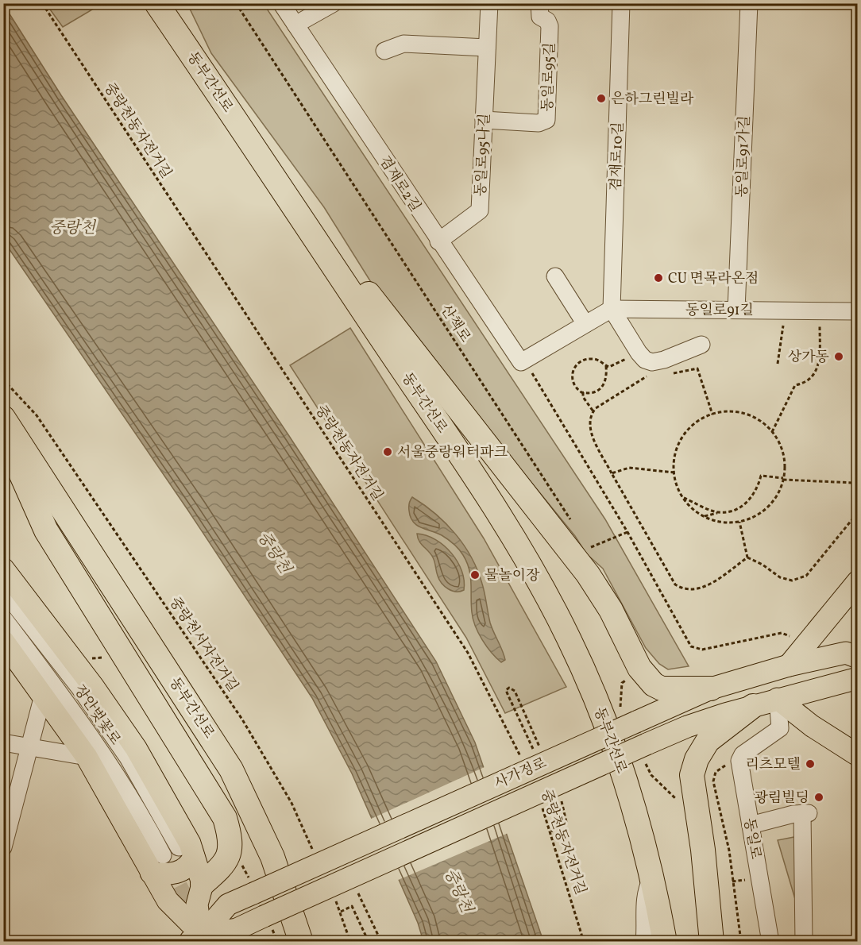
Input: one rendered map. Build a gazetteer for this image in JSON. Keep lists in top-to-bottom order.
{
  "streets": {
    "highway": ["동부간선로"],
    "main road": ["사가정로"],
    "street": [
      "동일로95길",
      "동일로95나길",
      "겸재로10길",
      "동일로91가길",
      "겸재로2길",
      "동일로91길",
      "장안벚꽃로",
      "동일로"
    ],
    "path": ["중랑천동자전거길", "산책로", "중랑천서자전거길"]
  },
  "crossings": [
    ["동일로95길", "동일로95나길"],
    ["동일로95나길", "겸재로2길"],
    ["겸재로10길", "동일로91길"],
    ["동일로91가길", "동일로91길"]
  ],
  "water": ["중랑천"],
  "places": [
    "은하그린빌라",
    "CU 면목라온점",
    "상가동",
    "서울중랑워터파크",
    "물놀이장",
    "리츠모텔",
    "광림빌딩"
  ]
}
